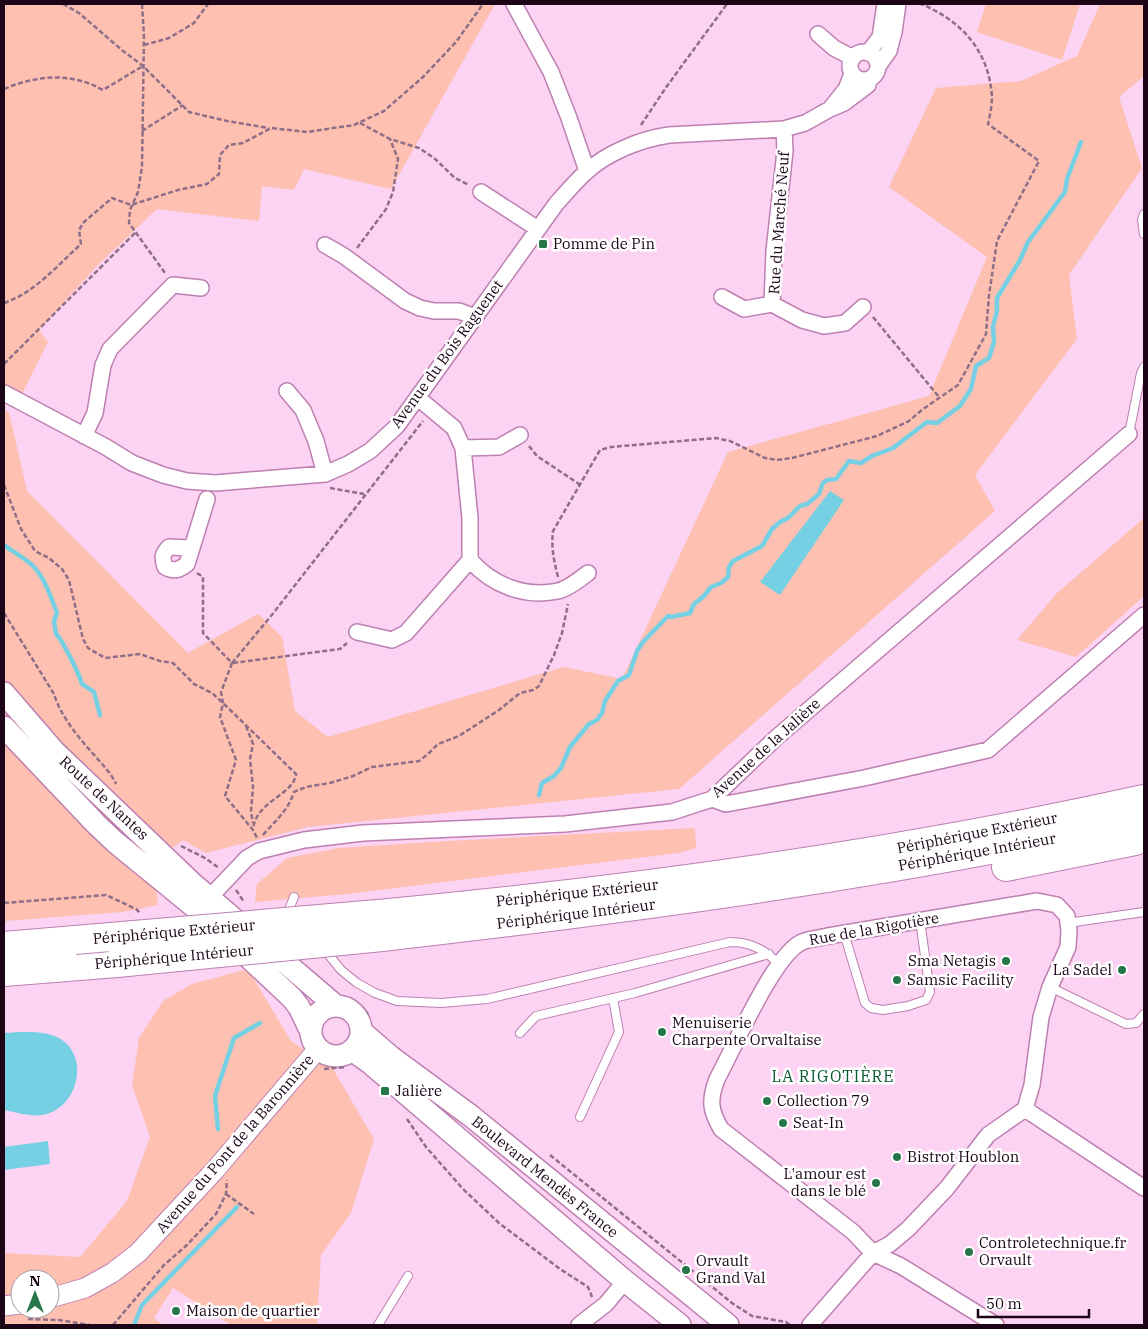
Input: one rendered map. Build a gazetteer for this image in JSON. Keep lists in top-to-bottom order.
{
  "streets": {
    "highway": ["Périphérique Extérieur", "Périphérique Intérieur"],
    "main road": ["Route de Nantes", "Boulevard Mendès France"],
    "street": [
      "Rue du Marché Neuf",
      "Avenue du Bois Raguenet",
      "Avenue de la Jalière",
      "Rue de la Rigotière",
      "Avenue du Pont de la Baronnière"
    ]
  },
  "crossings": [
    ["Rue du Marché Neuf", "Avenue du Bois Raguenet"],
    ["Avenue de la Jalière", "Route de Nantes"],
    ["Route de Nantes", "Avenue du Pont de la Baronnière"],
    ["Route de Nantes", "Boulevard Mendès France"],
    ["Périphérique Extérieur", "Périphérique Intérieur"]
  ],
  "districts": ["LA RIGOTIÈRE"],
  "places": {
    "transit": ["Pomme de Pin", "Jalière"],
    "other": [
      "Sma Netagis",
      "La Sadel",
      "Samsic Facility",
      "Menuiserie Charpente Orvaltaise",
      "Collection 79",
      "Seat-In",
      "Bistrot Houblon",
      "L'amour est dans le blé",
      "Controletechnique.fr Orvault",
      "Orvault Grand Val",
      "Maison de quartier"
    ]
  },
  "scale_bar": "50 m",
  "north": "top"
}
